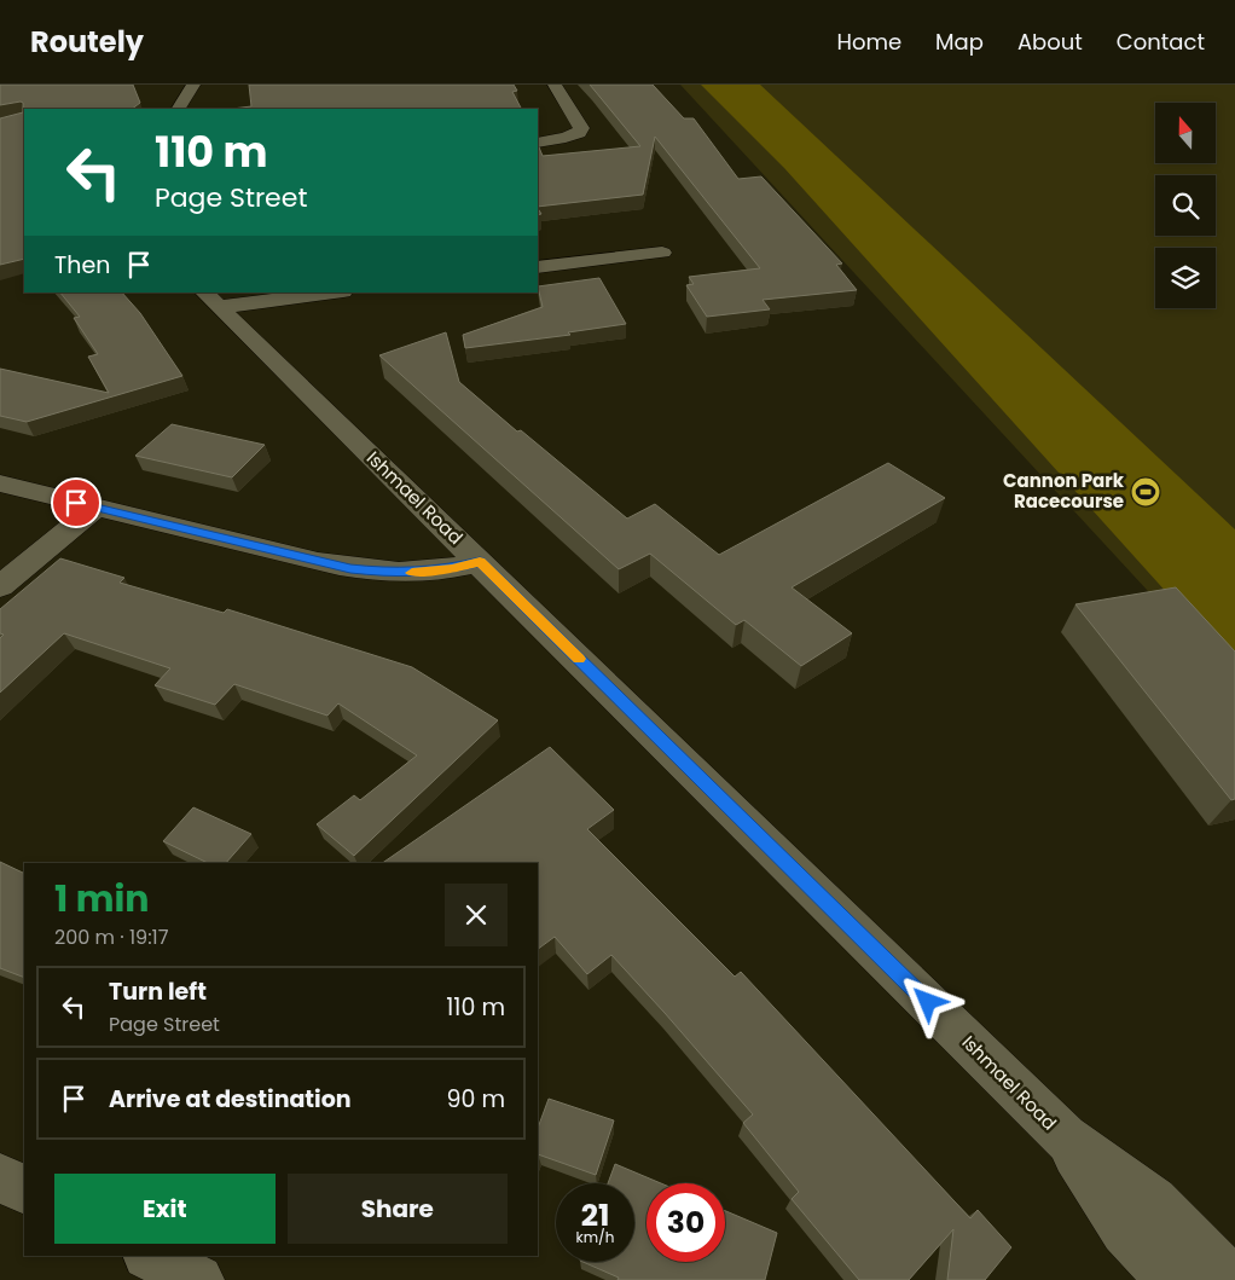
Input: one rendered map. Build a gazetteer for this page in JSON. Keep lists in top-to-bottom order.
{
  "streets": {
    "street": ["Ishmael Road"]
  },
  "places": {
    "sports": ["Cannon Park Racecourse"]
  },
  "north": "top",
  "page": {
    "header": "Routely",
    "nav": [
      "Home",
      "Map",
      "About",
      "Contact"
    ],
    "turn": ["110 m", "Page Street"],
    "then": "Then",
    "heading": ["1 min", "200 m · 19:17"],
    "list": [
      {
        "name": "Turn left",
        "note": "Page Street",
        "value": "110 m"
      },
      {
        "name": "Arrive at destination",
        "value": "90 m"
      }
    ],
    "buttons": ["Exit", "Share"],
    "speed": "21 km/h",
    "limit": "30"
  }
}
